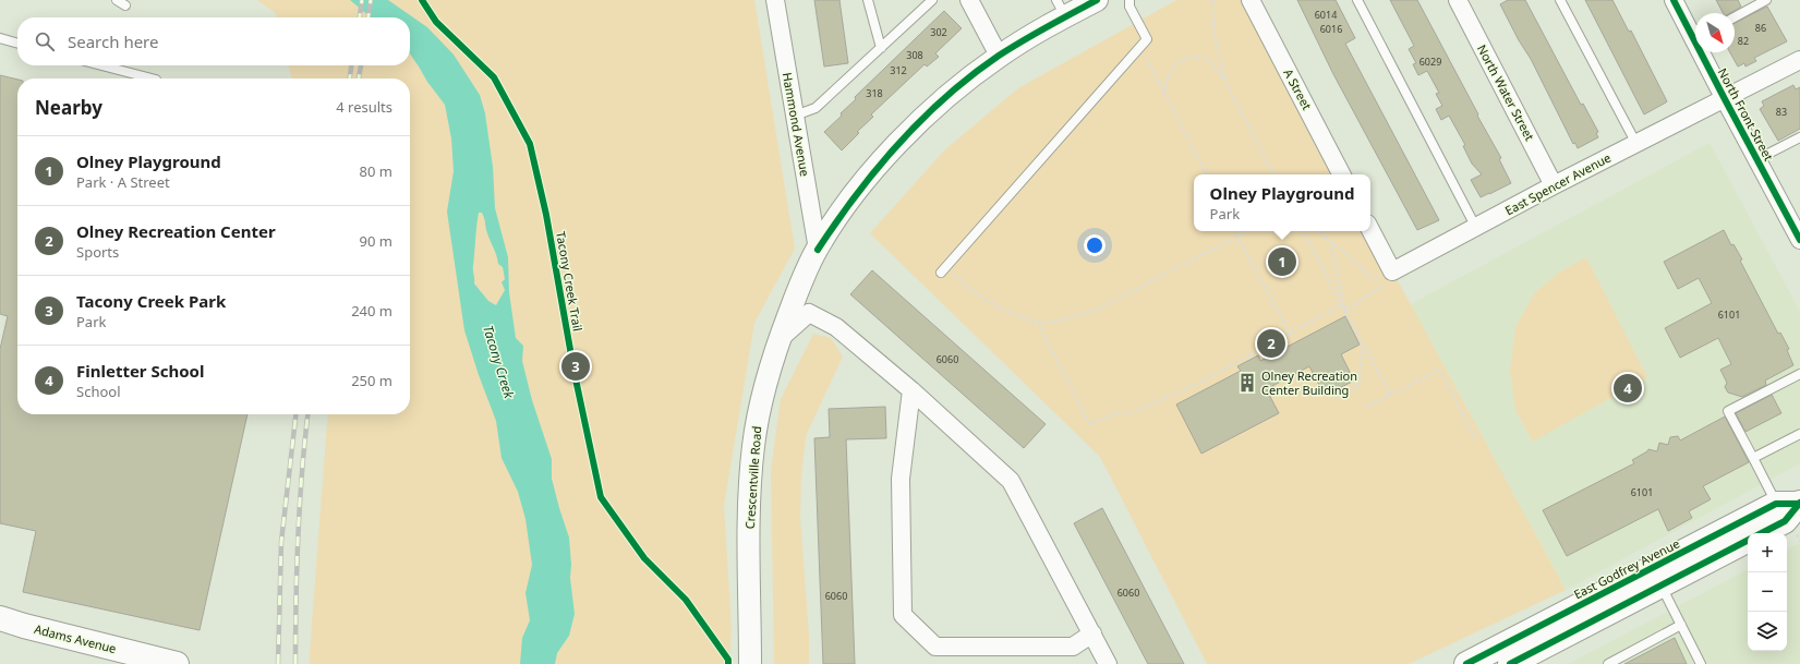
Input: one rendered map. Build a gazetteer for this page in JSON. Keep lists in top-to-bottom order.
{
  "streets": {
    "main road": ["East Godfrey Avenue", "Adams Avenue"],
    "street": [
      "A Street",
      "North Water Street",
      "North Front Street",
      "Hammond Avenue",
      "East Spencer Avenue",
      "Crescentville Road"
    ],
    "cycle path": ["Tacony Creek Trail"]
  },
  "crossings": [
    ["North Water Street", "East Spencer Avenue"],
    ["North Front Street", "East Spencer Avenue"],
    ["Hammond Avenue", "Crescentville Road"]
  ],
  "water": ["Tacony Creek"],
  "places": {
    "building": ["Olney Recreation Center Building"]
  },
  "house_numbers": [
    "6014",
    "86",
    "6016",
    "302",
    "82",
    "308",
    "6029",
    "312",
    "318",
    "83",
    "6101",
    "6060",
    "6101",
    "6060",
    "6060"
  ],
  "north": "bottom right",
  "page": {
    "search": "Search here",
    "heading": ["Nearby", "4 results"],
    "list": [
      {
        "mark": "1",
        "name": "Olney Playground",
        "note": "Park · A Street",
        "value": "80 m"
      },
      {
        "mark": "2",
        "name": "Olney Recreation Center",
        "note": "Sports",
        "value": "90 m"
      },
      {
        "mark": "3",
        "name": "Tacony Creek Park",
        "note": "Park",
        "value": "240 m"
      },
      {
        "mark": "4",
        "name": "Finletter School",
        "note": "School",
        "value": "250 m"
      }
    ],
    "popup": ["Olney Playground", "Park"],
    "pins": [
      "1",
      "2",
      "3",
      "4"
    ],
    "map_buttons": ["+", "−"]
  }
}
